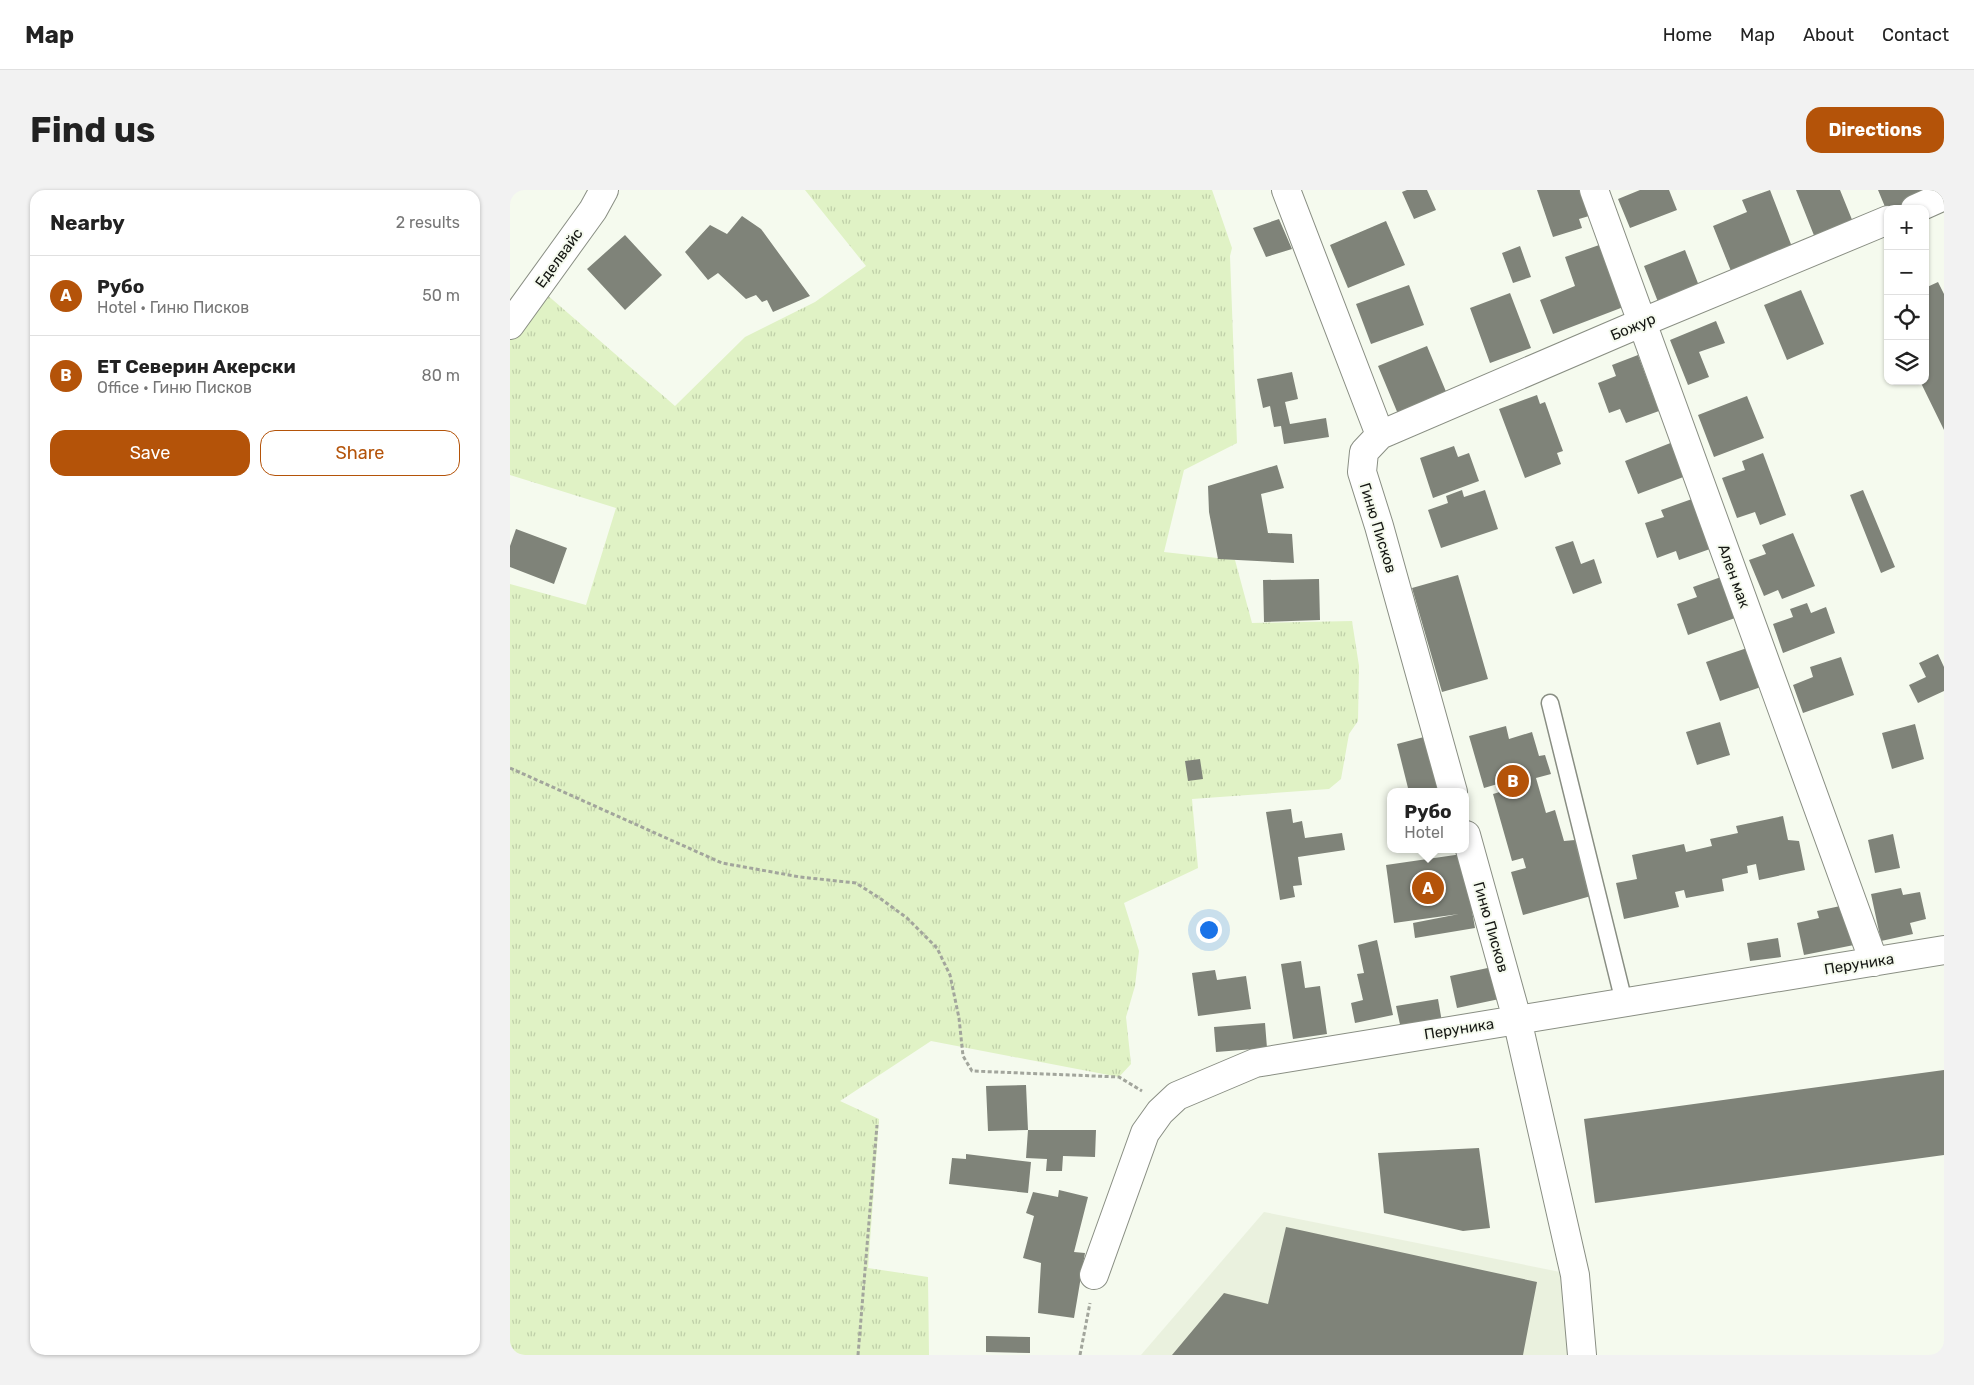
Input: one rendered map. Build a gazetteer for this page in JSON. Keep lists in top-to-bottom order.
{
  "streets": {
    "street": [
      "Еделвайс",
      "Божур",
      "Гиню Писков",
      "Ален мак",
      "Перуника"
    ]
  },
  "crossings": [
    ["Божур", "Гиню Писков"],
    ["Божур", "Ален мак"],
    ["Гиню Писков", "Перуника"],
    ["Ален мак", "Перуника"]
  ],
  "page": {
    "header": "Map",
    "nav": [
      "Home",
      "Map",
      "About",
      "Contact"
    ],
    "buttons": [
      "Directions",
      ["Save", "Share"]
    ],
    "title": "Find us",
    "heading": ["Nearby", "2 results"],
    "map_buttons": ["+", "−"],
    "list": [
      {
        "mark": "A",
        "name": "Рубо",
        "note": "Hotel · Гиню Писков",
        "value": "50 m"
      },
      {
        "mark": "B",
        "name": "ЕТ Северин Акерски",
        "note": "Office · Гиню Писков",
        "value": "80 m"
      }
    ],
    "pins": ["B", "A"],
    "popup": ["Рубо", "Hotel"]
  }
}
